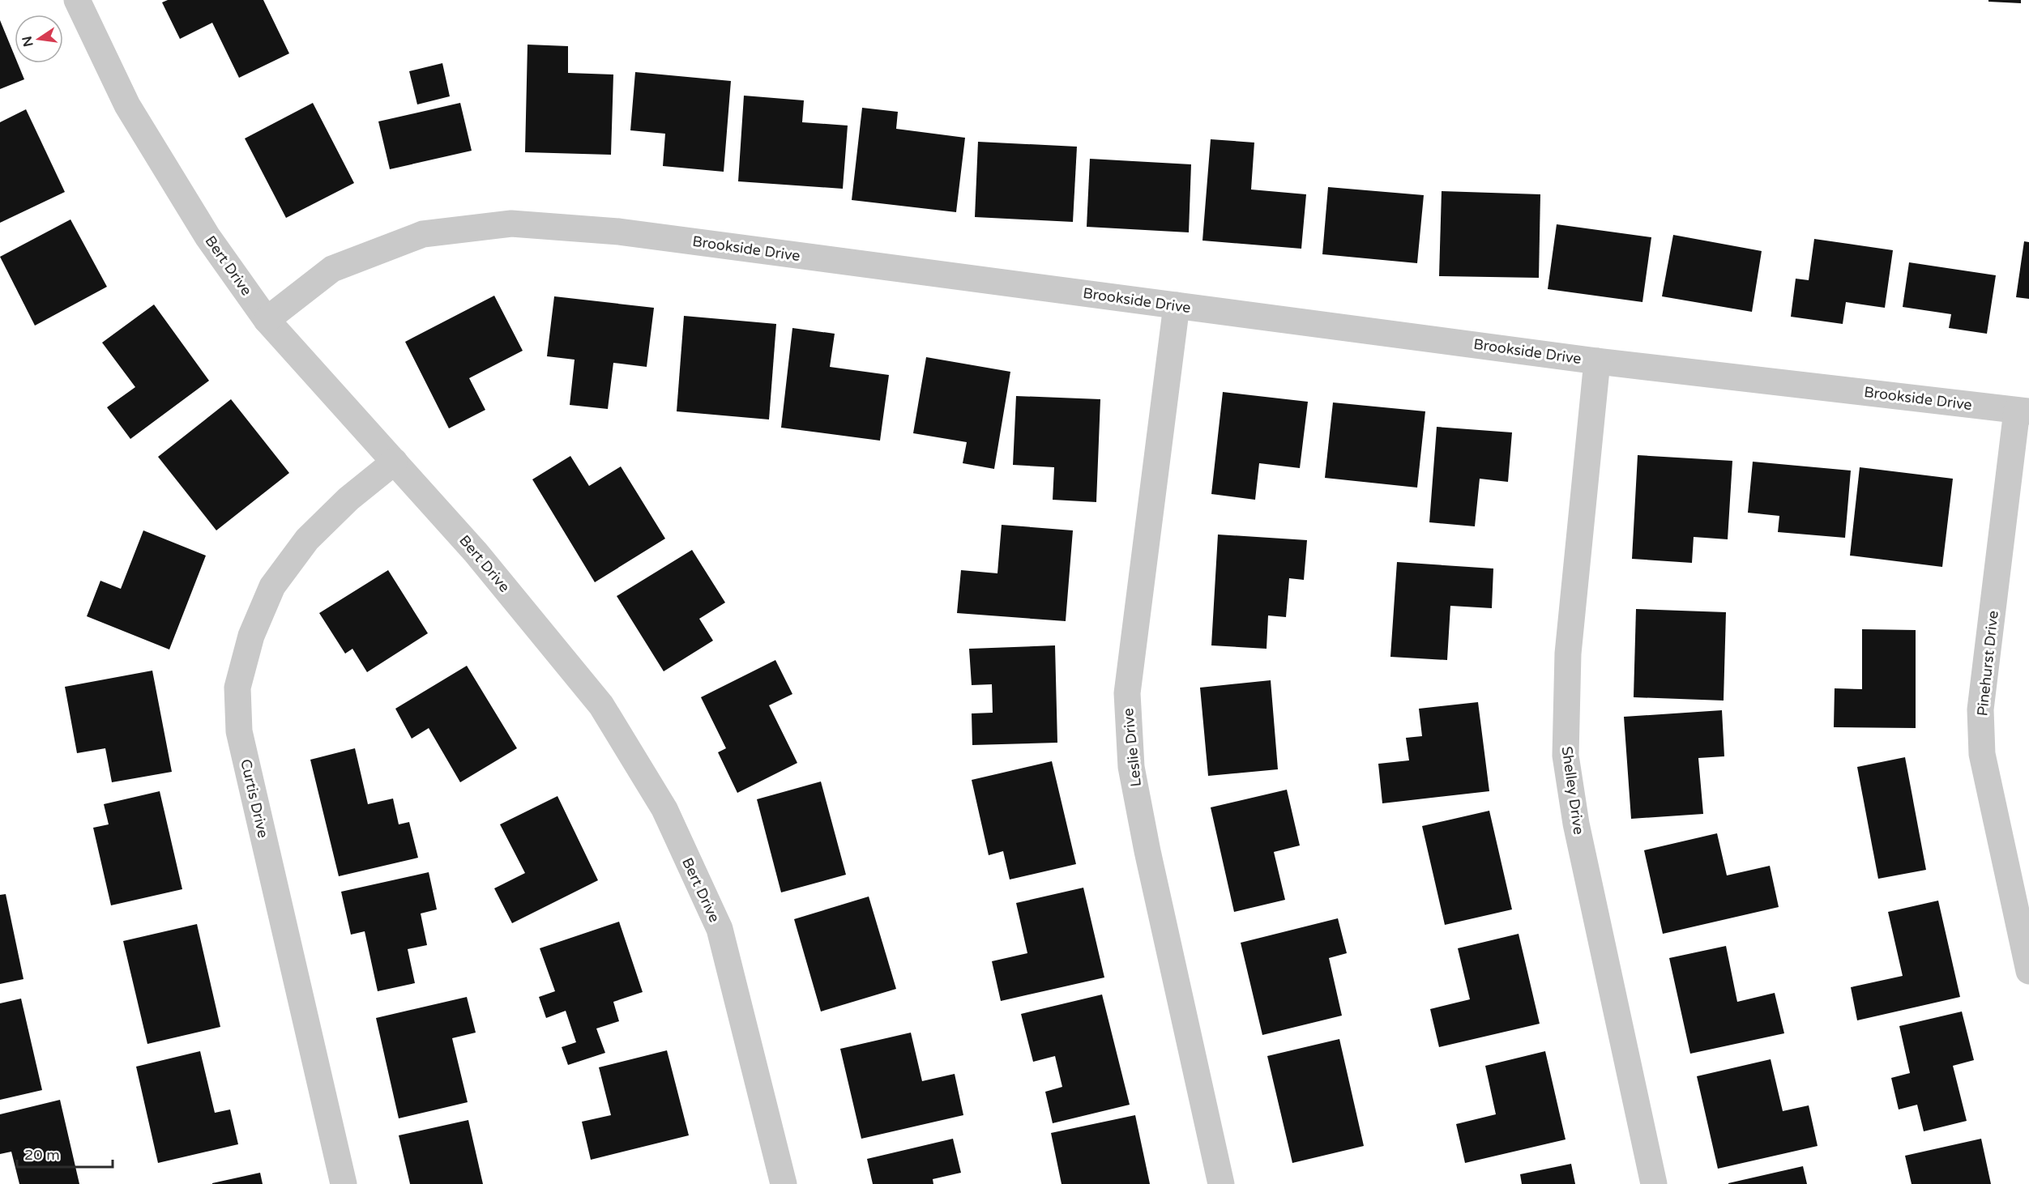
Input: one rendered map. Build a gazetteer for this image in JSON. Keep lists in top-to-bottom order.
{
  "streets": {
    "street": [
      "Brookside Drive",
      "Bert Drive",
      "Pinehurst Drive",
      "Leslie Drive",
      "Shelley Drive",
      "Curtis Drive"
    ]
  },
  "crossings": [
    ["Brookside Drive", "Bert Drive"],
    ["Brookside Drive", "Pinehurst Drive"],
    ["Brookside Drive", "Leslie Drive"],
    ["Brookside Drive", "Shelley Drive"],
    ["Bert Drive", "Curtis Drive"]
  ],
  "scale_bar": "20 m",
  "north": "left"
}
